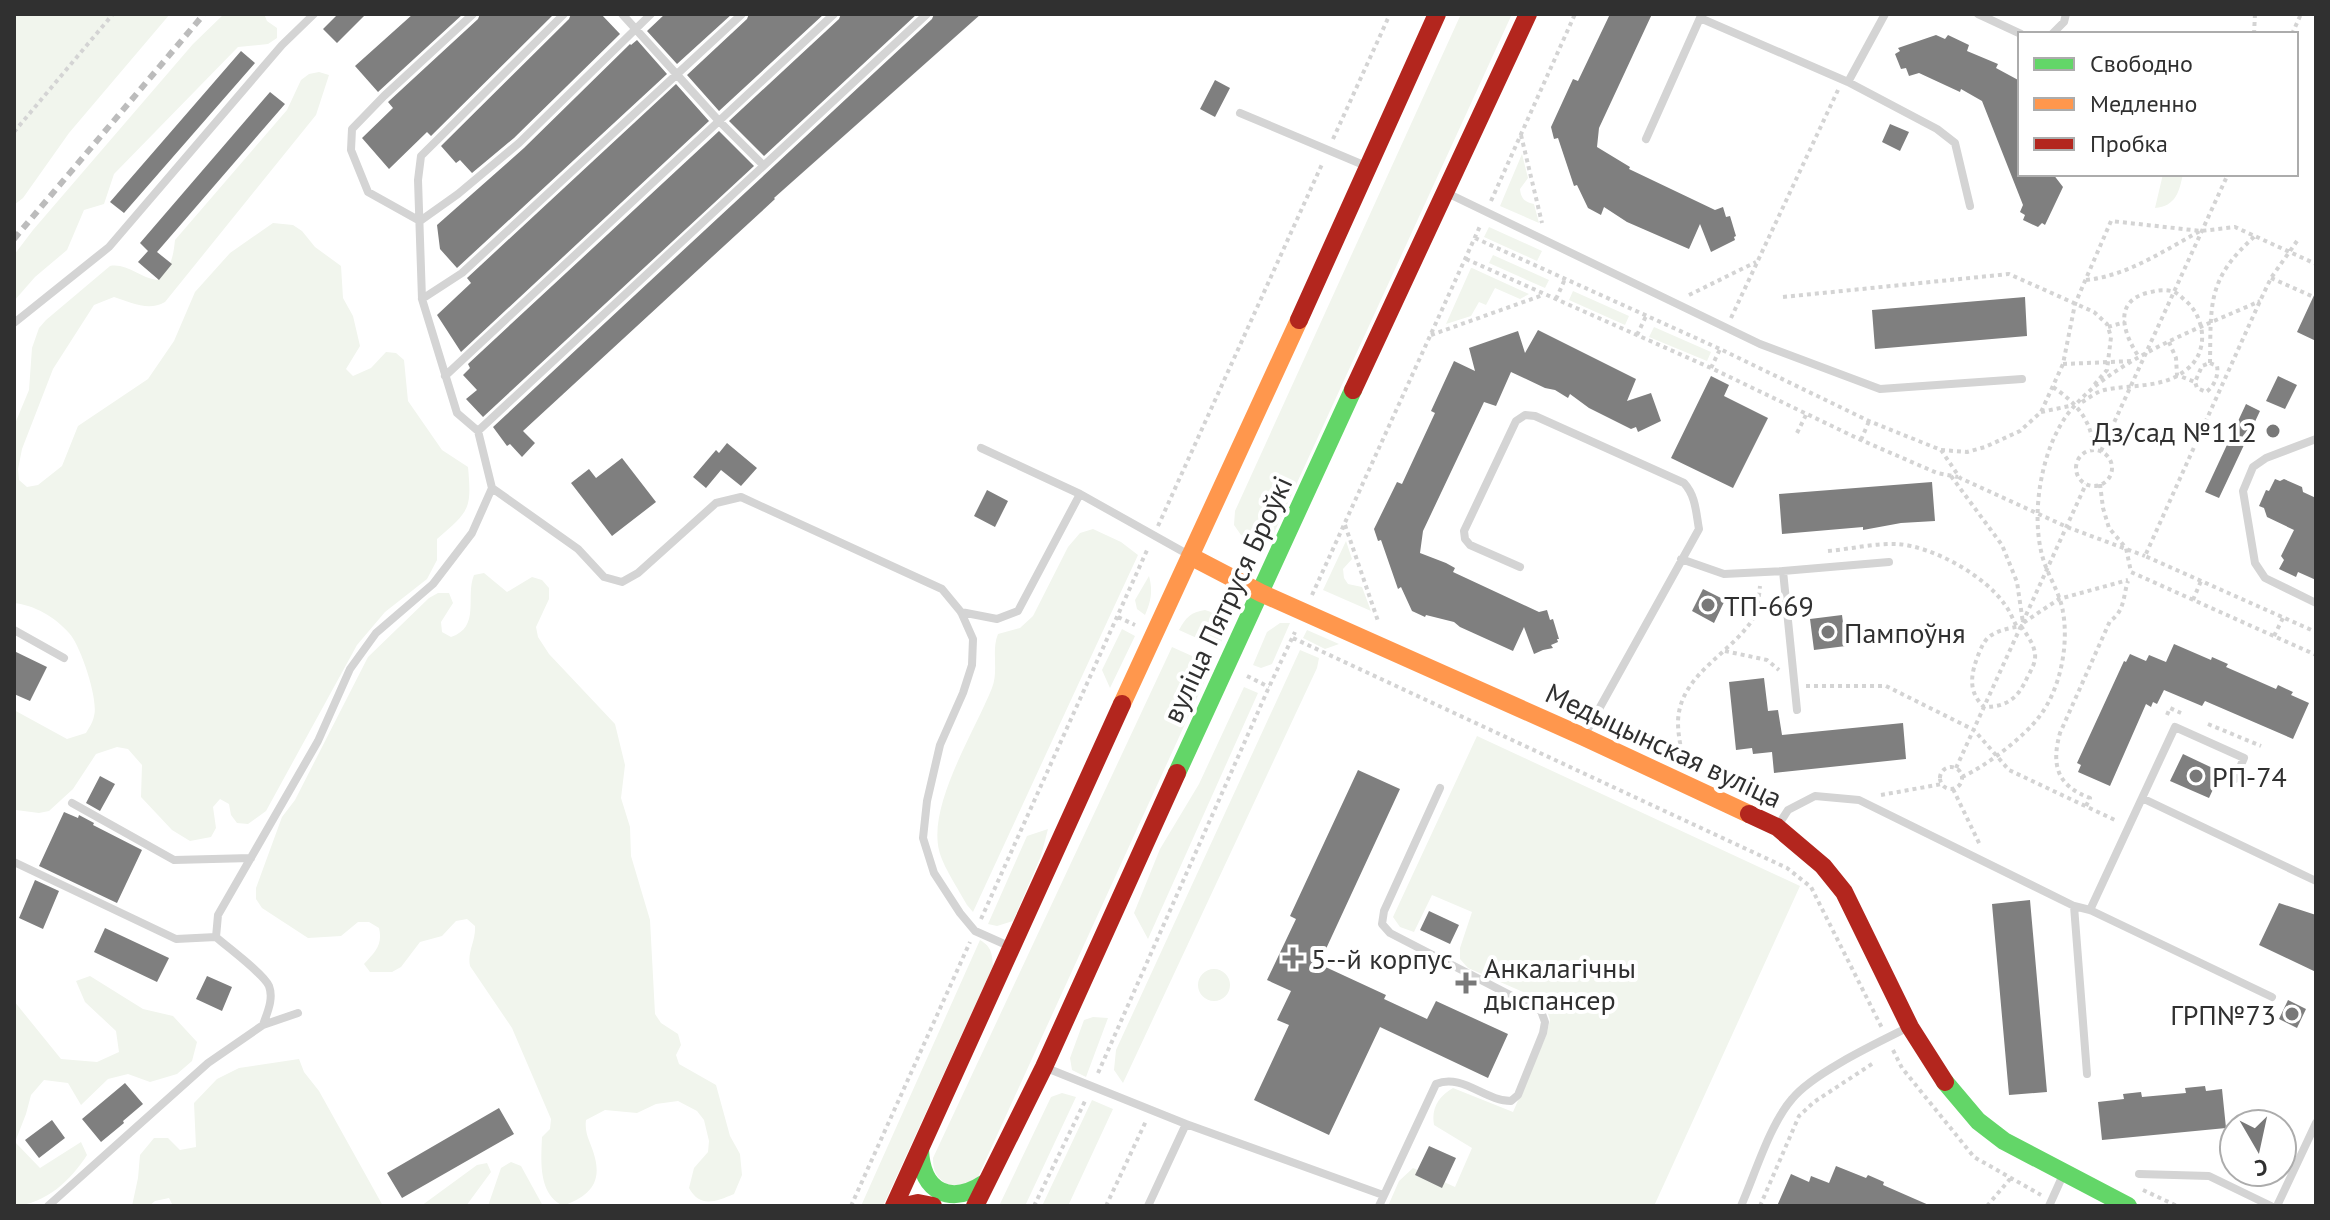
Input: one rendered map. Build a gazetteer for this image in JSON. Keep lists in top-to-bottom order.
{
  "streets": {
    "main road": ["вуліца Пятруся Броўкі", "Медыцынская вуліца"]
  },
  "crossings": [
    ["вуліца Пятруся Броўкі", "Медыцынская вуліца"]
  ],
  "places": {
    "other": [
      "Дз/сад №112",
      "ТП-669",
      "Пампоўня",
      "РП-74",
      "ГРП№73"
    ],
    "health": ["5--й корпус", "Анкалагічны дыспансер"]
  },
  "legend": ["Свободно", "Медленно", "Пробка"],
  "north": "bottom"
}
